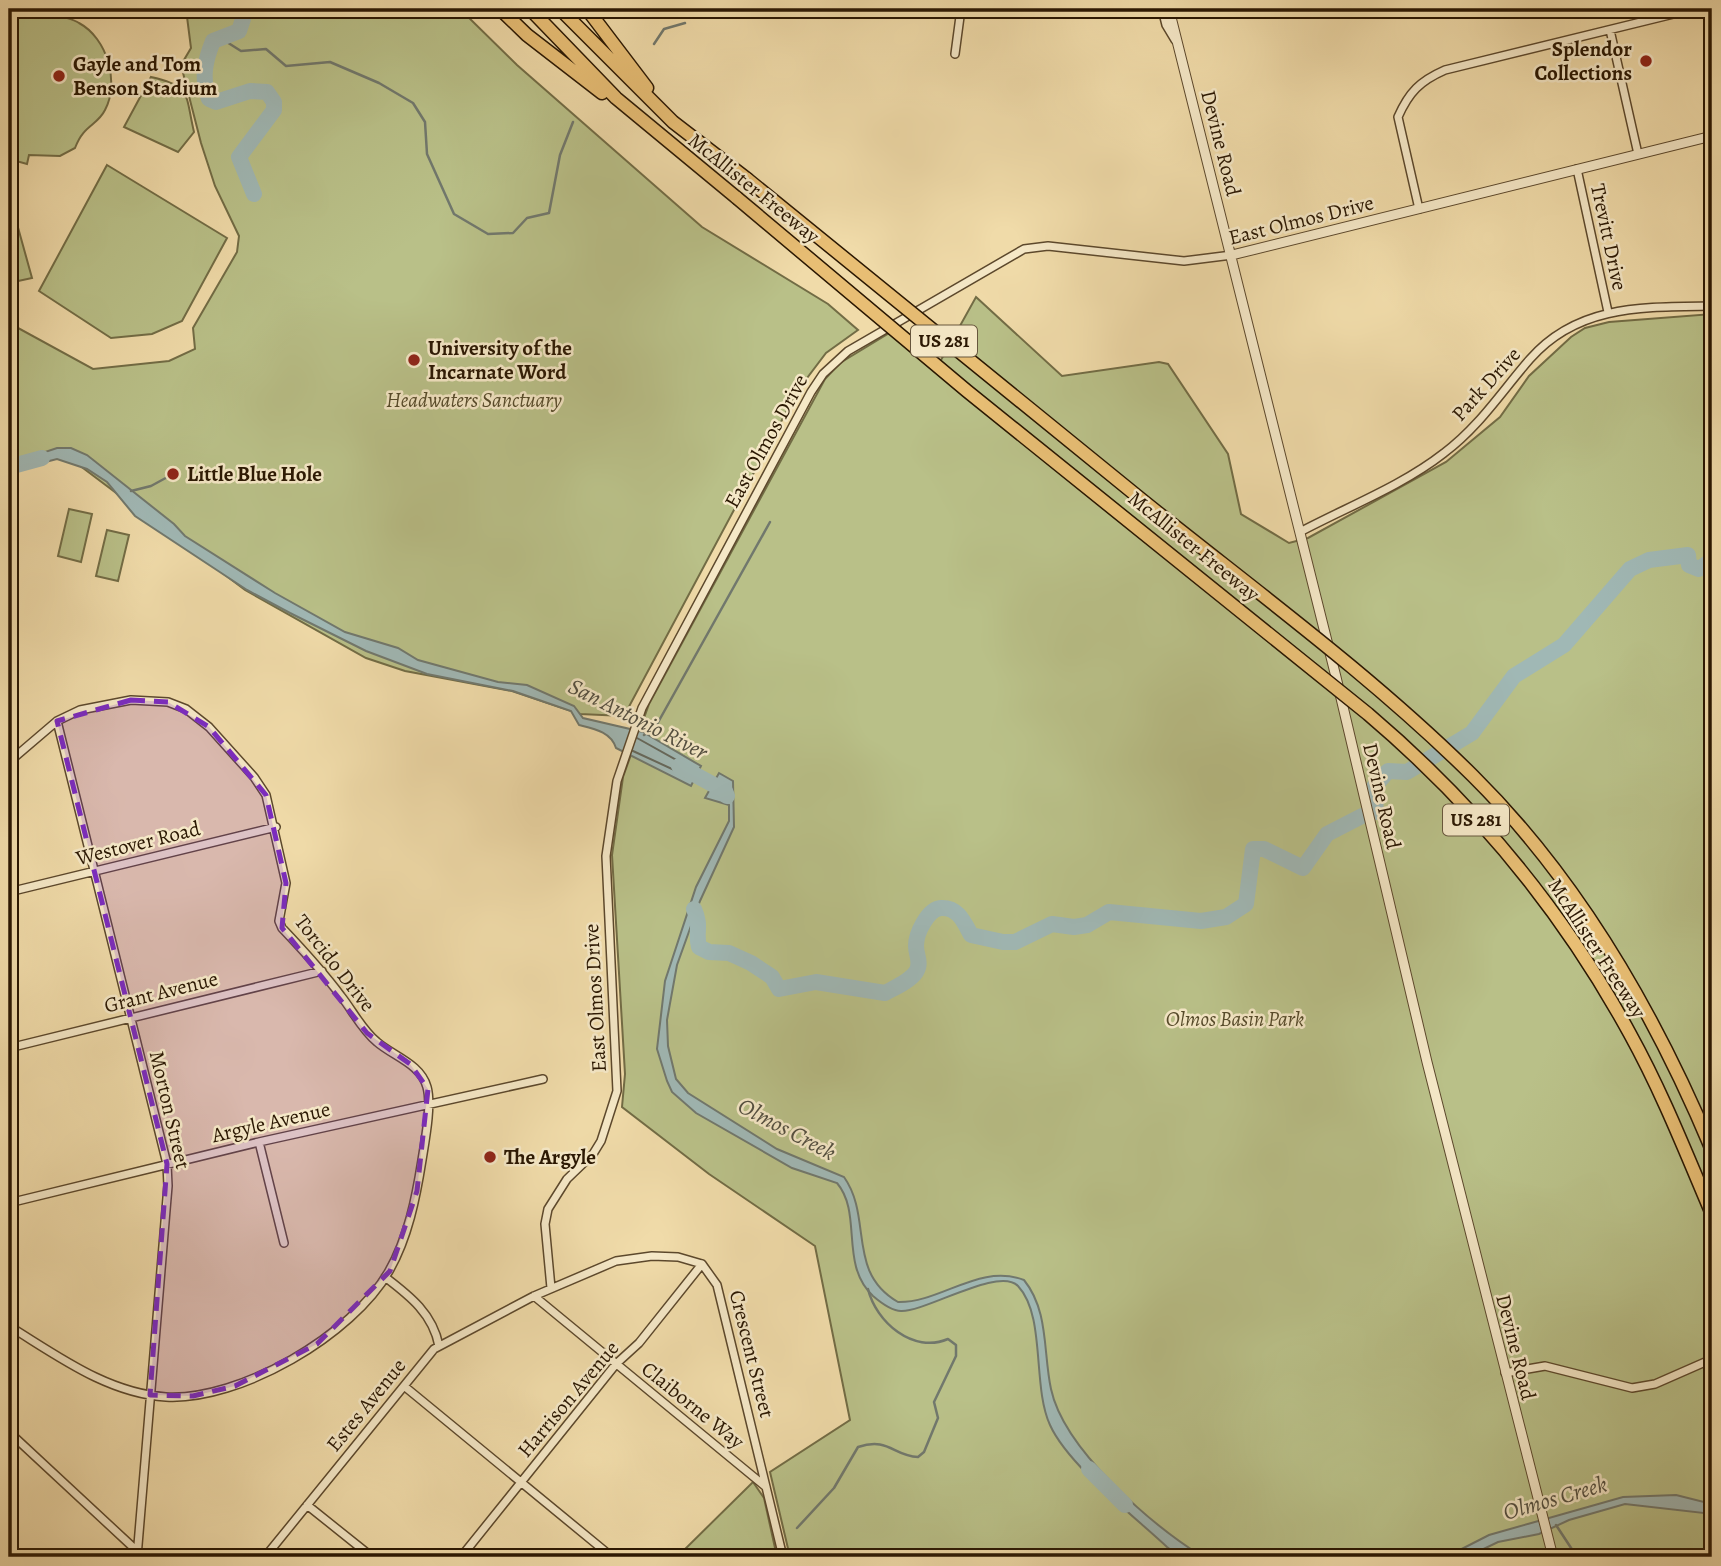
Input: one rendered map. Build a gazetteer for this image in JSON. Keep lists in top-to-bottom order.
{
  "streets": {
    "highway": ["McAllister Freeway", "US 281"],
    "street": [
      "Devine Road",
      "East Olmos Drive",
      "Trevitt Drive",
      "Park Drive",
      "Westover Road",
      "Torcido Drive",
      "Grant Avenue",
      "Morton Street",
      "Argyle Avenue",
      "Crescent Street",
      "Harrison Avenue",
      "Estes Avenue",
      "Claiborne Way"
    ]
  },
  "crossings": [
    ["Devine Road", "East Olmos Drive"],
    ["Devine Road", "Park Drive"],
    ["East Olmos Drive", "Trevitt Drive"],
    ["Trevitt Drive", "Park Drive"],
    ["Westover Road", "Torcido Drive"],
    ["Westover Road", "Morton Street"],
    ["Torcido Drive", "Grant Avenue"],
    ["Torcido Drive", "Morton Street"],
    ["Torcido Drive", "Argyle Avenue"],
    ["Grant Avenue", "Morton Street"],
    ["Morton Street", "Argyle Avenue"],
    ["Crescent Street", "Harrison Avenue"],
    ["Crescent Street", "Claiborne Way"],
    ["Harrison Avenue", "Claiborne Way"]
  ],
  "water": ["San Antonio River", "Olmos Creek"],
  "parks": ["Headwaters Sanctuary", "Olmos Basin Park"],
  "places": [
    "Splendor Collections",
    "Gayle and Tom Benson Stadium",
    "University of the Incarnate Word",
    "Little Blue Hole",
    "The Argyle"
  ]
}
